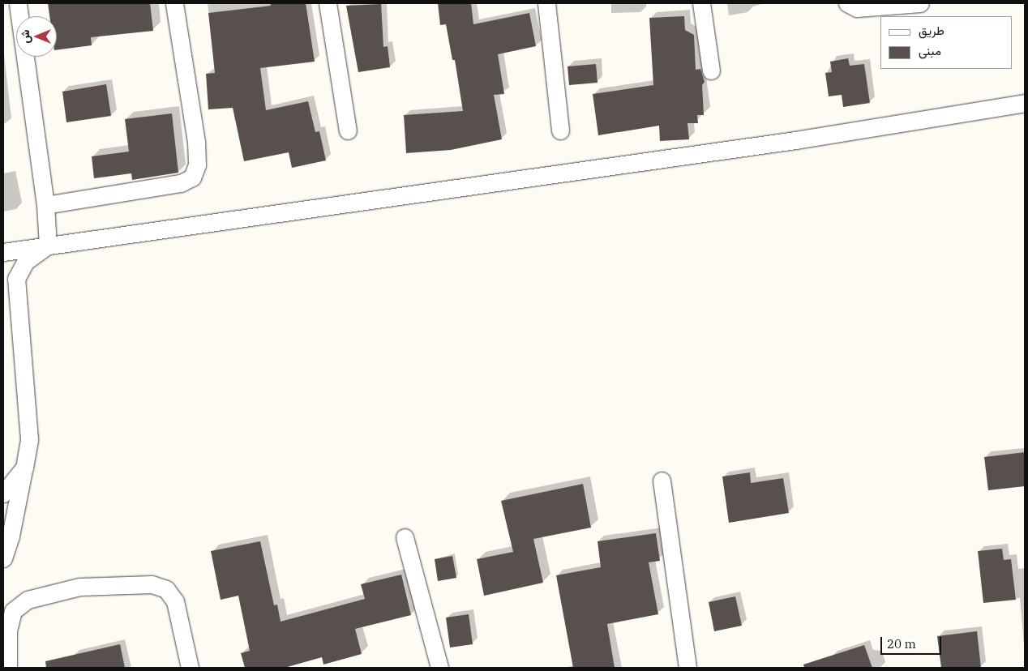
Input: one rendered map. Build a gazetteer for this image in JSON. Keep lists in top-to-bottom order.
{
  "legend": ["طريق", "مبنى"],
  "scale_bar": "20 m",
  "north": "left"
}
